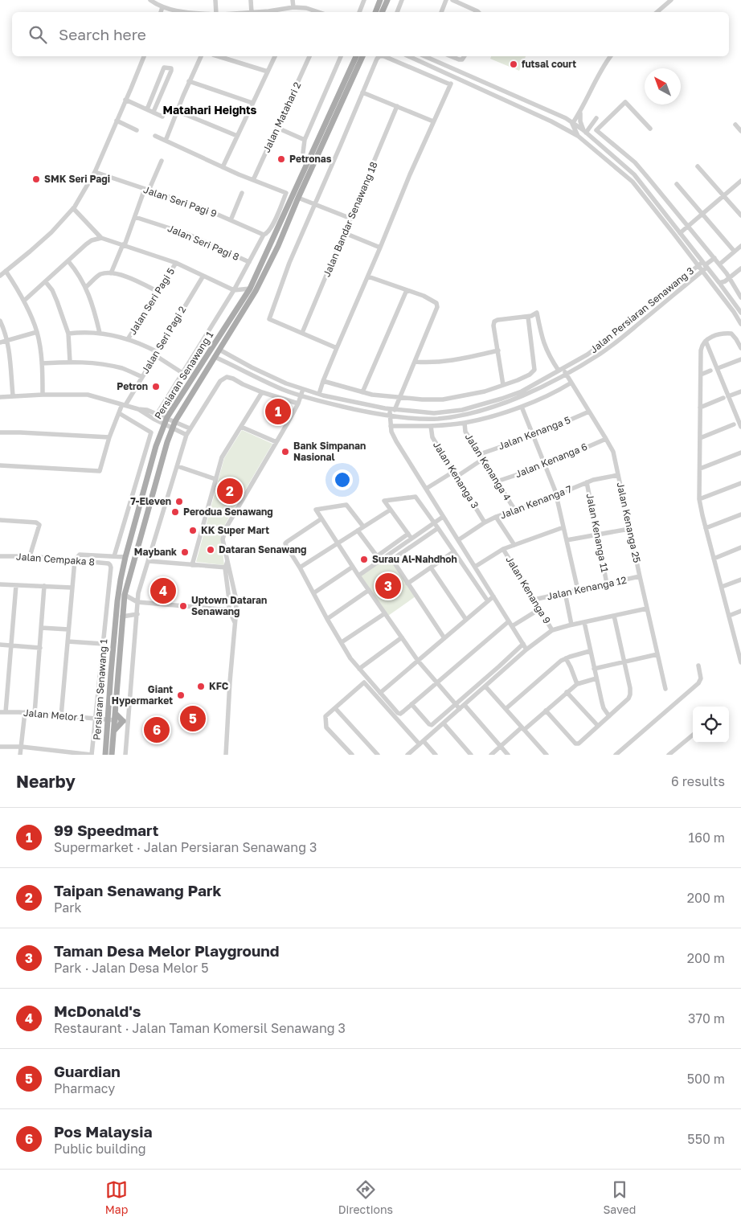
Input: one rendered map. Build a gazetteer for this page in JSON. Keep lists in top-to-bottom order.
{
  "streets": {
    "main road": ["Persiaran Senawang 1"],
    "street": [
      "Jalan Matahari 2",
      "Jalan Seri Pagi 9",
      "Jalan Bandar Senawang 18",
      "Jalan Seri Pagi 8",
      "Jalan Seri Pagi 5",
      "Jalan Persiaran Senawang 3",
      "Jalan Seri Pagi 2",
      "Jalan Kenanga 5",
      "Jalan Kenanga 6",
      "Jalan Kenanga 4",
      "Jalan Kenanga 3",
      "Jalan Kenanga 7",
      "Jalan Kenanga 25",
      "Jalan Kenanga 11",
      "Jalan Cempaka 8",
      "Jalan Kenanga 12",
      "Jalan Kenanga 9",
      "Jalan Melor 1"
    ]
  },
  "crossings": [
    ["Jalan Persiaran Senawang 3", "Persiaran Senawang 1"],
    ["Jalan Persiaran Senawang 3", "Jalan Kenanga 25"],
    ["Persiaran Senawang 1", "Jalan Melor 1"],
    ["Jalan Kenanga 5", "Jalan Kenanga 4"],
    ["Jalan Kenanga 5", "Jalan Kenanga 25"],
    ["Jalan Kenanga 6", "Jalan Kenanga 4"],
    ["Jalan Kenanga 6", "Jalan Kenanga 25"],
    ["Jalan Kenanga 4", "Jalan Kenanga 7"],
    ["Jalan Kenanga 3", "Jalan Kenanga 7"],
    ["Jalan Kenanga 7", "Jalan Kenanga 25"],
    ["Jalan Kenanga 7", "Jalan Kenanga 11"],
    ["Jalan Kenanga 25", "Jalan Kenanga 12"],
    ["Jalan Kenanga 11", "Jalan Kenanga 12"],
    ["Jalan Kenanga 12", "Jalan Kenanga 9"]
  ],
  "districts": ["Matahari Heights"],
  "places": [
    "futsal court",
    "Petronas",
    "SMK Seri Pagi",
    "Petron",
    "Bank Simpanan Nasional",
    "7-Eleven",
    "Perodua Senawang",
    "KK Super Mart",
    "Dataran Senawang",
    "Maybank",
    "Surau Al-Nahdhoh",
    "Uptown Dataran Senawang",
    "KFC",
    "Giant Hypermarket"
  ],
  "north": "top left",
  "page": {
    "search": "Search here",
    "pins": [
      "1",
      "2",
      "3",
      "4",
      "5",
      "6"
    ],
    "heading": ["Nearby", "6 results"],
    "list": [
      {
        "mark": "1",
        "name": "99 Speedmart",
        "note": "Supermarket · Jalan Persiaran Senawang 3",
        "value": "160 m"
      },
      {
        "mark": "2",
        "name": "Taipan Senawang Park",
        "note": "Park",
        "value": "200 m"
      },
      {
        "mark": "3",
        "name": "Taman Desa Melor Playground",
        "note": "Park · Jalan Desa Melor 5",
        "value": "200 m"
      },
      {
        "mark": "4",
        "name": "McDonald's",
        "note": "Restaurant · Jalan Taman Komersil Senawang 3",
        "value": "370 m"
      },
      {
        "mark": "5",
        "name": "Guardian",
        "note": "Pharmacy",
        "value": "500 m"
      },
      {
        "mark": "6",
        "name": "Pos Malaysia",
        "note": "Public building",
        "value": "550 m"
      }
    ],
    "nav": ["Map", "Directions", "Saved"]
  }
}
